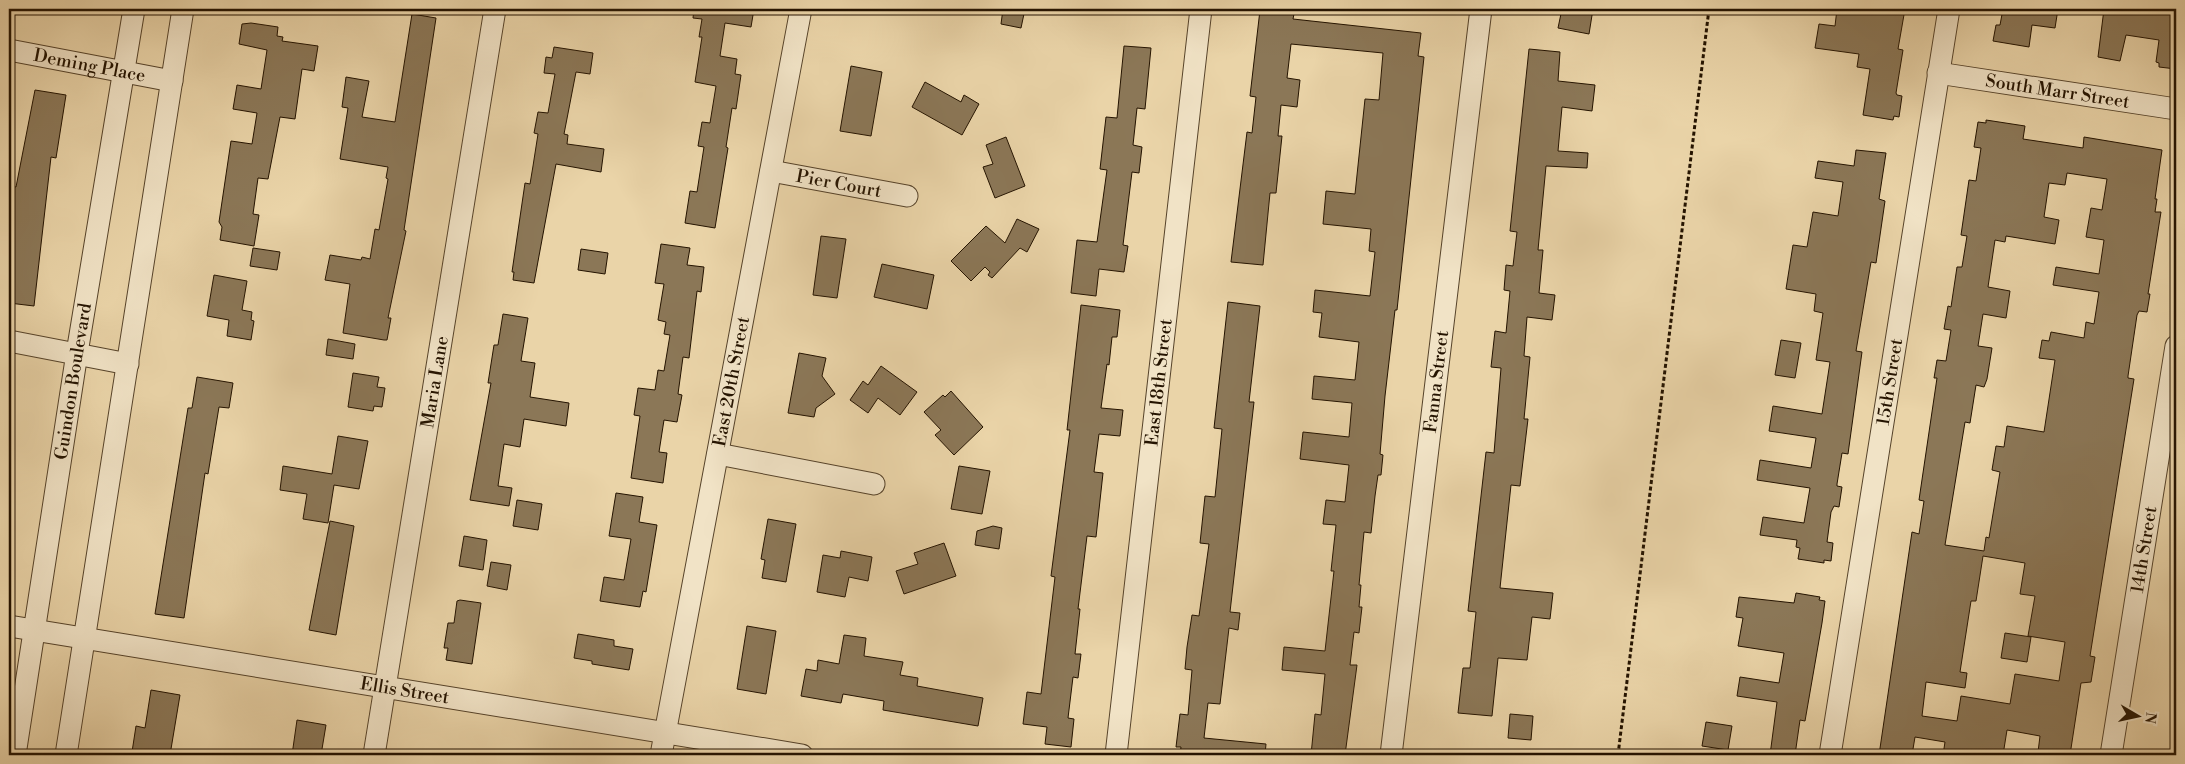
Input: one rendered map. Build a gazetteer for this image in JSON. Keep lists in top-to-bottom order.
{
  "streets": {
    "street": [
      "Deming Place",
      "South Marr Street",
      "Pier Court",
      "Guindon Boulevard",
      "Maria Lane",
      "East 20th Street",
      "East 18th Street",
      "Fanna Street",
      "15th Street",
      "14th Street",
      "Ellis Street"
    ]
  },
  "crossings": [
    ["Deming Place", "Guindon Boulevard"],
    ["South Marr Street", "15th Street"],
    ["Pier Court", "East 20th Street"],
    ["Guindon Boulevard", "Ellis Street"],
    ["Maria Lane", "Ellis Street"],
    ["East 20th Street", "Ellis Street"]
  ],
  "north": "right"
}
